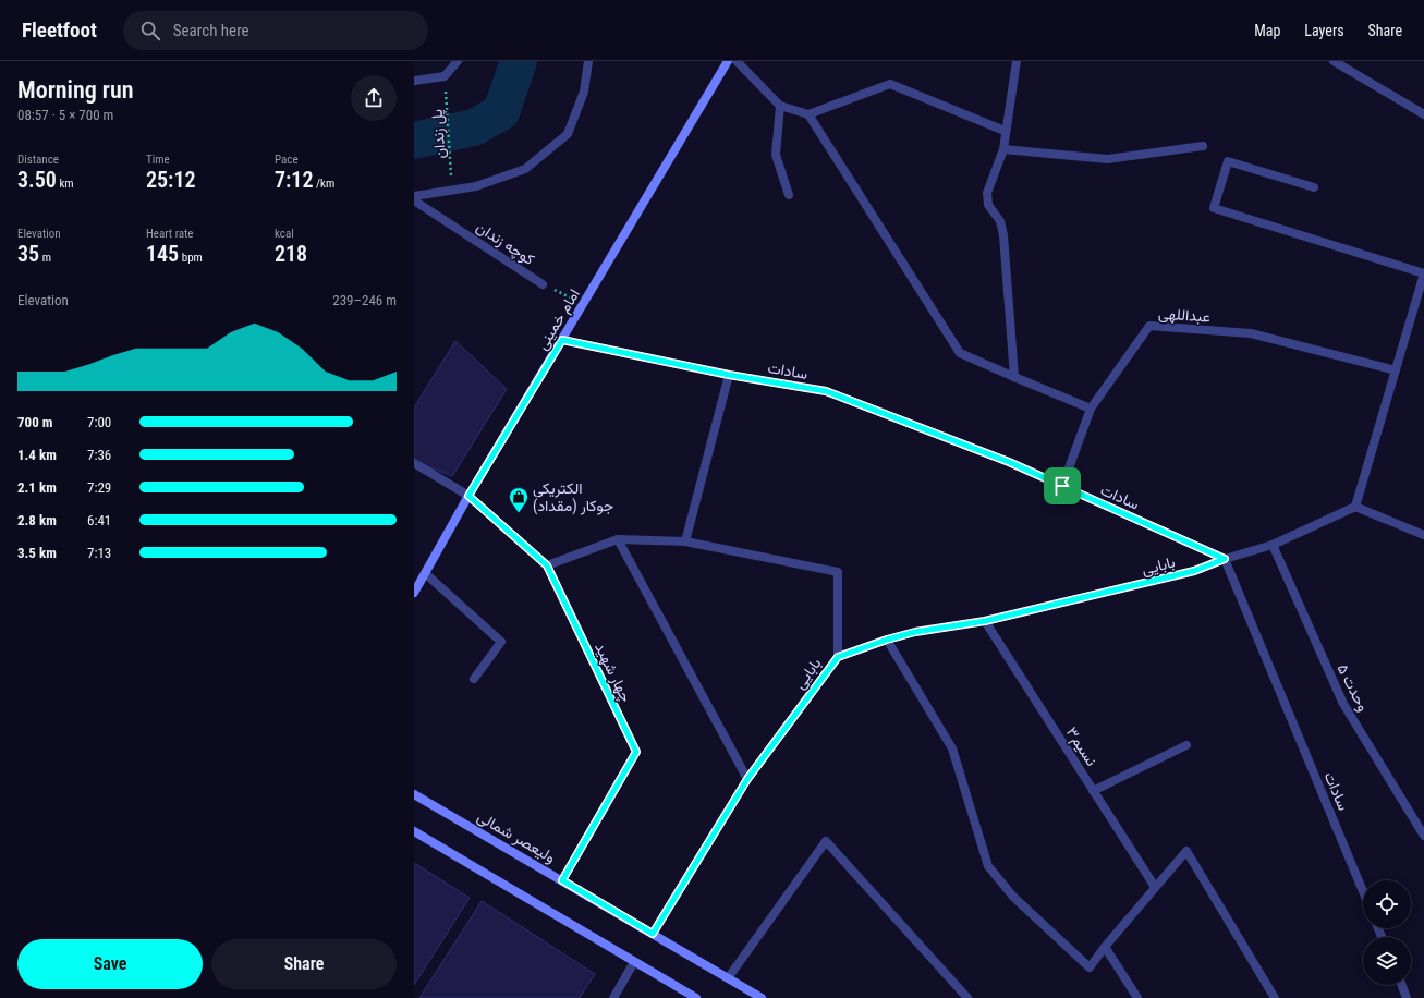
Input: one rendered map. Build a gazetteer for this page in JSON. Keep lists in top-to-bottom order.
{
  "streets": {
    "main road": ["امام خمینی", "ولیعصر شمالی"],
    "street": [
      "کوچه زندان",
      "عبداللهی",
      "سادات",
      "بابایی",
      "چهار شهید",
      "وحدت ۵",
      "نسیم۳"
    ],
    "path": ["پل زندان"]
  },
  "crossings": [
    ["کوچه زندان", "امام خمینی"],
    ["عبداللهی", "سادات"],
    ["امام خمینی", "سادات"],
    ["امام خمینی", "چهار شهید"],
    ["سادات", "بابایی"],
    ["بابایی", "وحدت ۵"],
    ["بابایی", "نسیم۳"],
    ["بابایی", "ولیعصر شمالی"],
    ["چهار شهید", "ولیعصر شمالی"]
  ],
  "places": {
    "shop": ["الکتریکی جوکار (مقداد)"]
  },
  "page": {
    "header": "Fleetfoot",
    "search": "Search here",
    "nav": ["Map", "Layers", "Share"],
    "heading": ["Morning run", "08:57 · 5 × 700 m"],
    "stats": [
      ["Distance", "3.50 km"],
      ["Time", "25:12"],
      ["Pace", "7:12 /km"],
      ["Elevation", "35 m"],
      ["Heart rate", "145 bpm"],
      ["kcal", "218"]
    ],
    "chart": ["Elevation", "239–246 m"],
    "list": [
      {
        "name": "700 m",
        "note": "7:00"
      },
      {
        "name": "1.4 km",
        "note": "7:36"
      },
      {
        "name": "2.1 km",
        "note": "7:29"
      },
      {
        "name": "2.8 km",
        "note": "6:41"
      },
      {
        "name": "3.5 km",
        "note": "7:13"
      }
    ],
    "buttons": ["Save", "Share"]
  }
}
